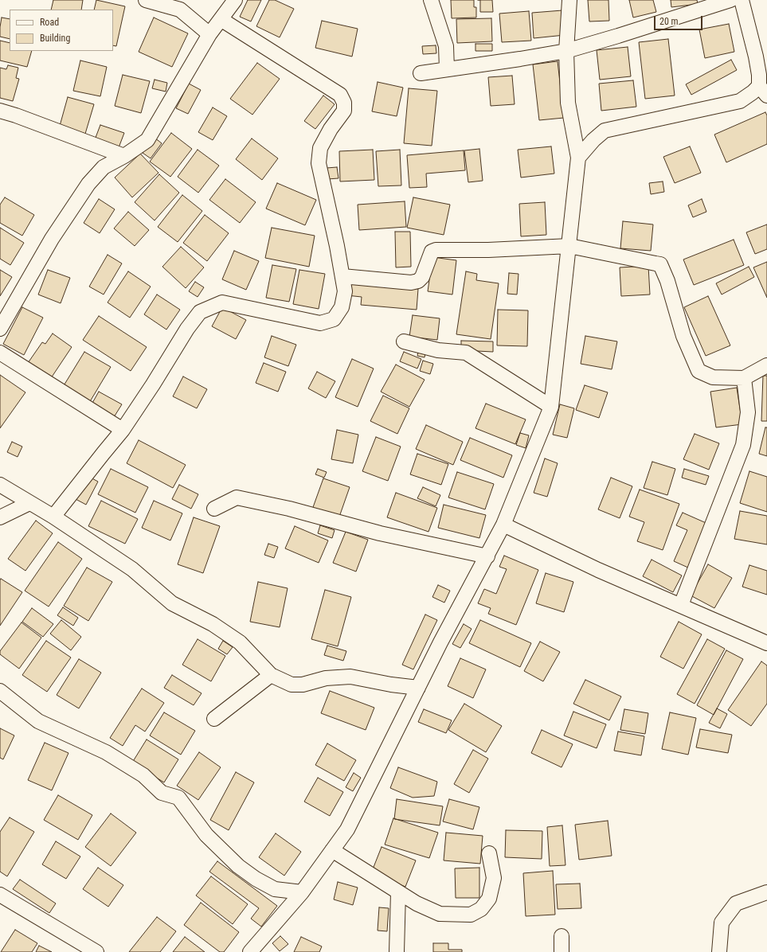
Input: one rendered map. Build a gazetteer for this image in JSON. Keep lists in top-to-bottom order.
{
  "legend": ["Road", "Building"],
  "scale_bar": "20 m"
}
